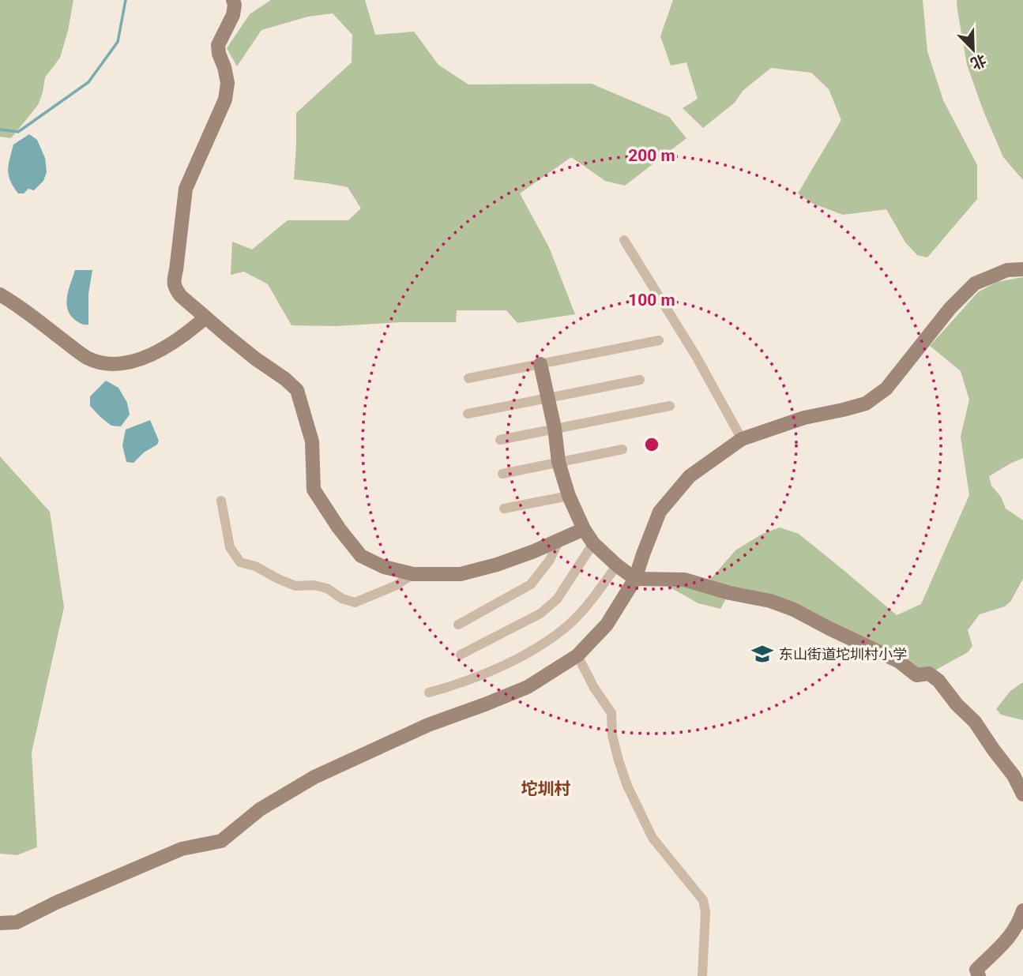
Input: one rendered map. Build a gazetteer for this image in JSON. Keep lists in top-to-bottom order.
{
  "districts": ["坨圳村"],
  "places": {
    "school or university": ["东山街道坨圳村小学"]
  },
  "north": "bottom right",
  "rings": ["200 m", "100 m"]
}
